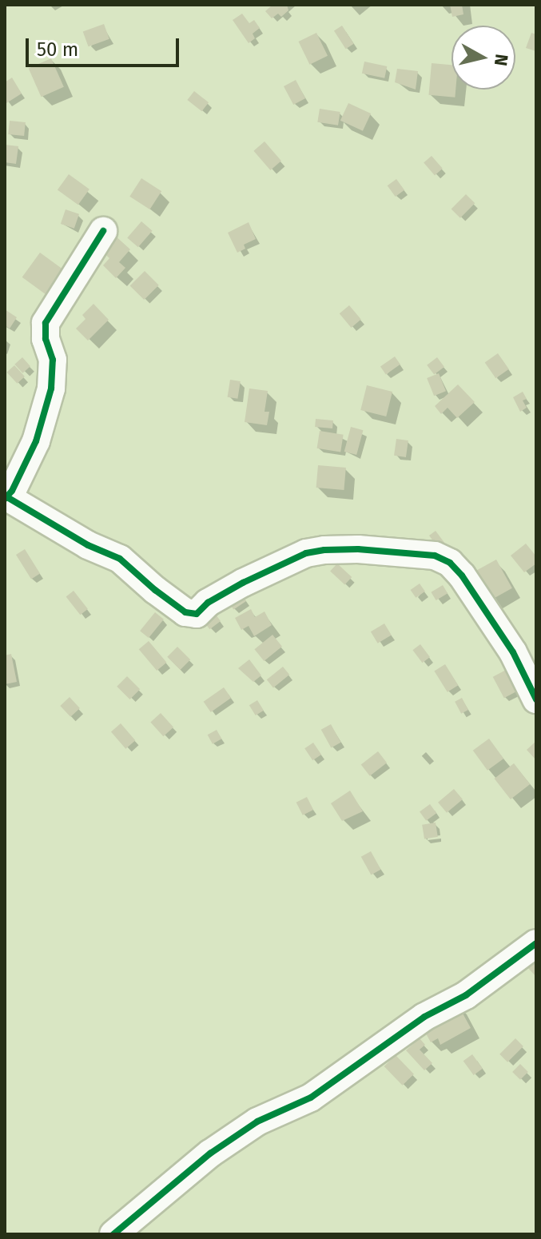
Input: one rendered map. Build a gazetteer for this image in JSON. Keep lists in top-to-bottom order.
{
  "scale_bar": "50 m",
  "north": "right"
}
